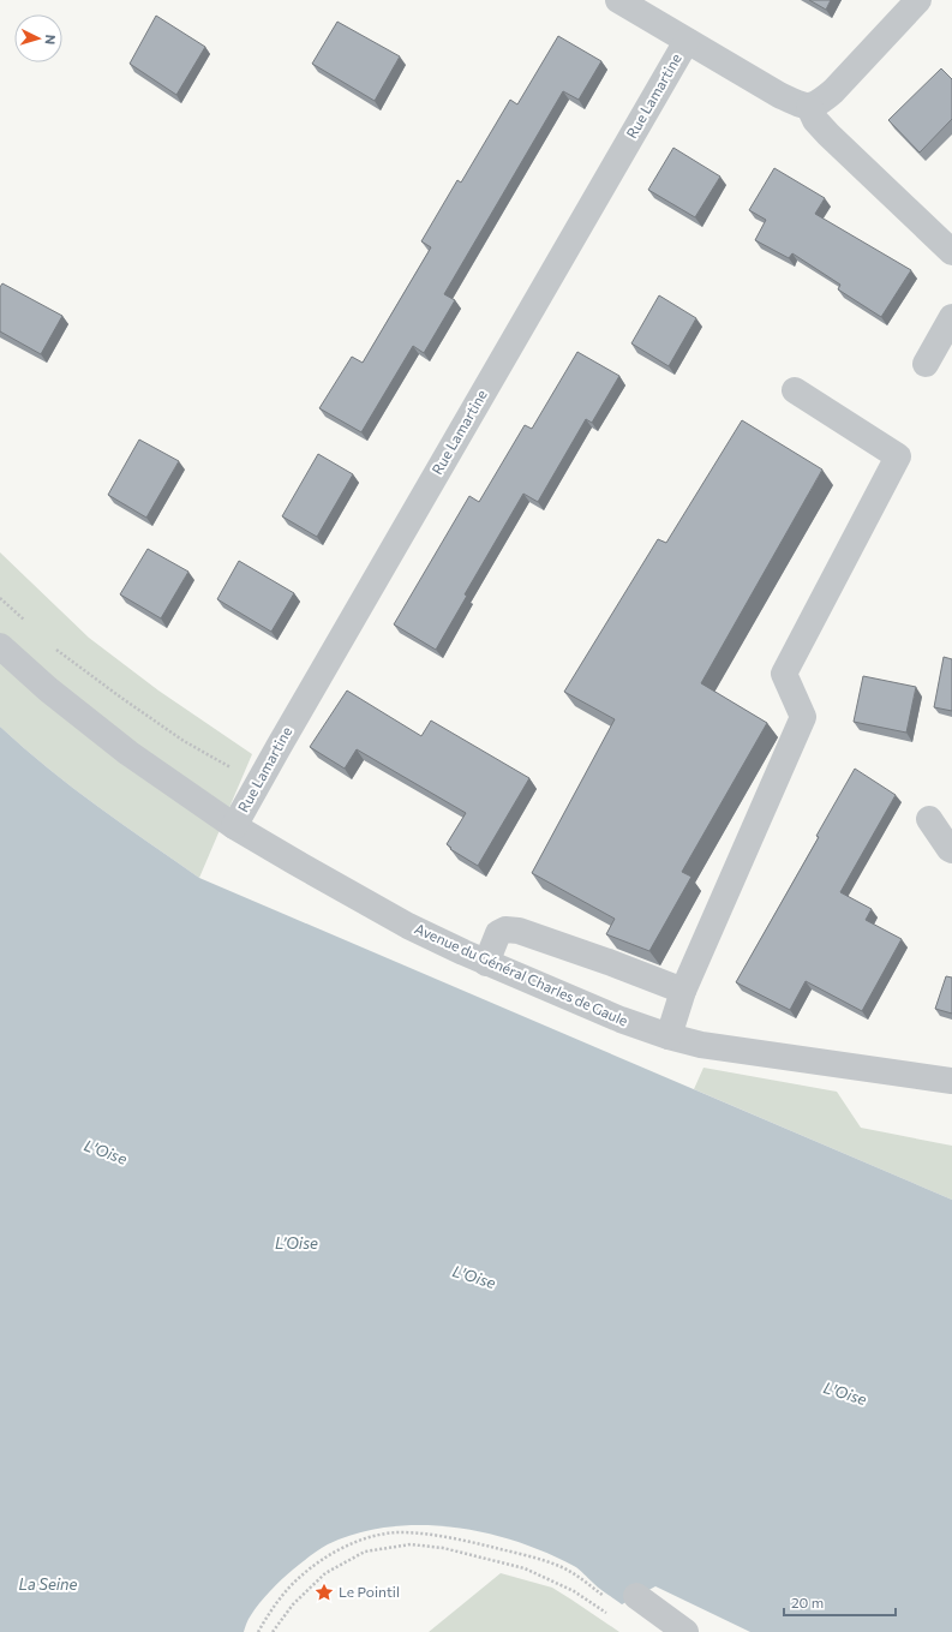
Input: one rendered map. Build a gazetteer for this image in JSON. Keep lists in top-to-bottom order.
{
  "streets": {
    "street": ["Rue Lamartine", "Avenue du Général Charles de Gaule"]
  },
  "crossings": [
    ["Rue Lamartine", "Avenue du Général Charles de Gaule"]
  ],
  "water": ["L'Oise", "L’Oise", "La Seine"],
  "places": {
    "place": ["Le Pointil"]
  },
  "scale_bar": "20 m",
  "north": "right"
}
